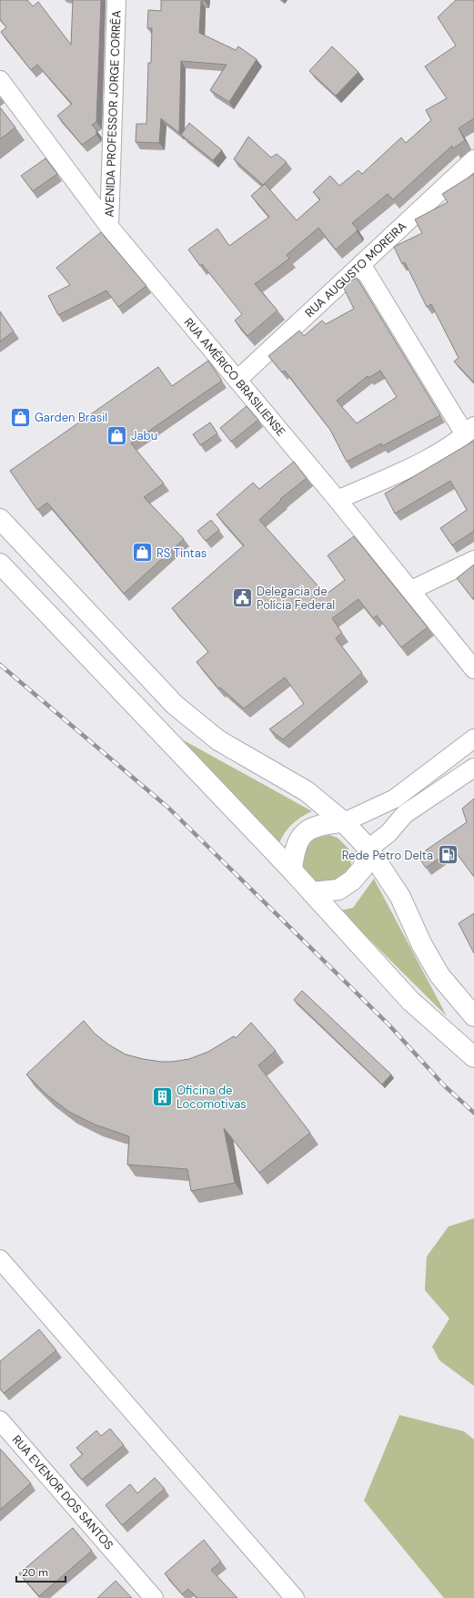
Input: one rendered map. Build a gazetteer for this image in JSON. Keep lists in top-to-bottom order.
{
  "streets": {
    "street": [
      "AVENIDA PROFESSOR JORGE CORRÊA",
      "RUA AUGUSTO MOREIRA",
      "RUA AMÉRICO BRASILIENSE",
      "RUA EVENOR DOS SANTOS"
    ]
  },
  "crossings": [
    ["AVENIDA PROFESSOR JORGE CORRÊA", "RUA AMÉRICO BRASILIENSE"],
    ["RUA AUGUSTO MOREIRA", "RUA AMÉRICO BRASILIENSE"]
  ],
  "places": {
    "shop": ["Garden Brasil", "Jabu", "RS Tintas"],
    "public building": ["Delegacia de Polícia Federal"],
    "fuel station": ["Rede Petro Delta"],
    "building": ["Oficina de Locomotivas"]
  },
  "scale_bar": "20 m"
}
